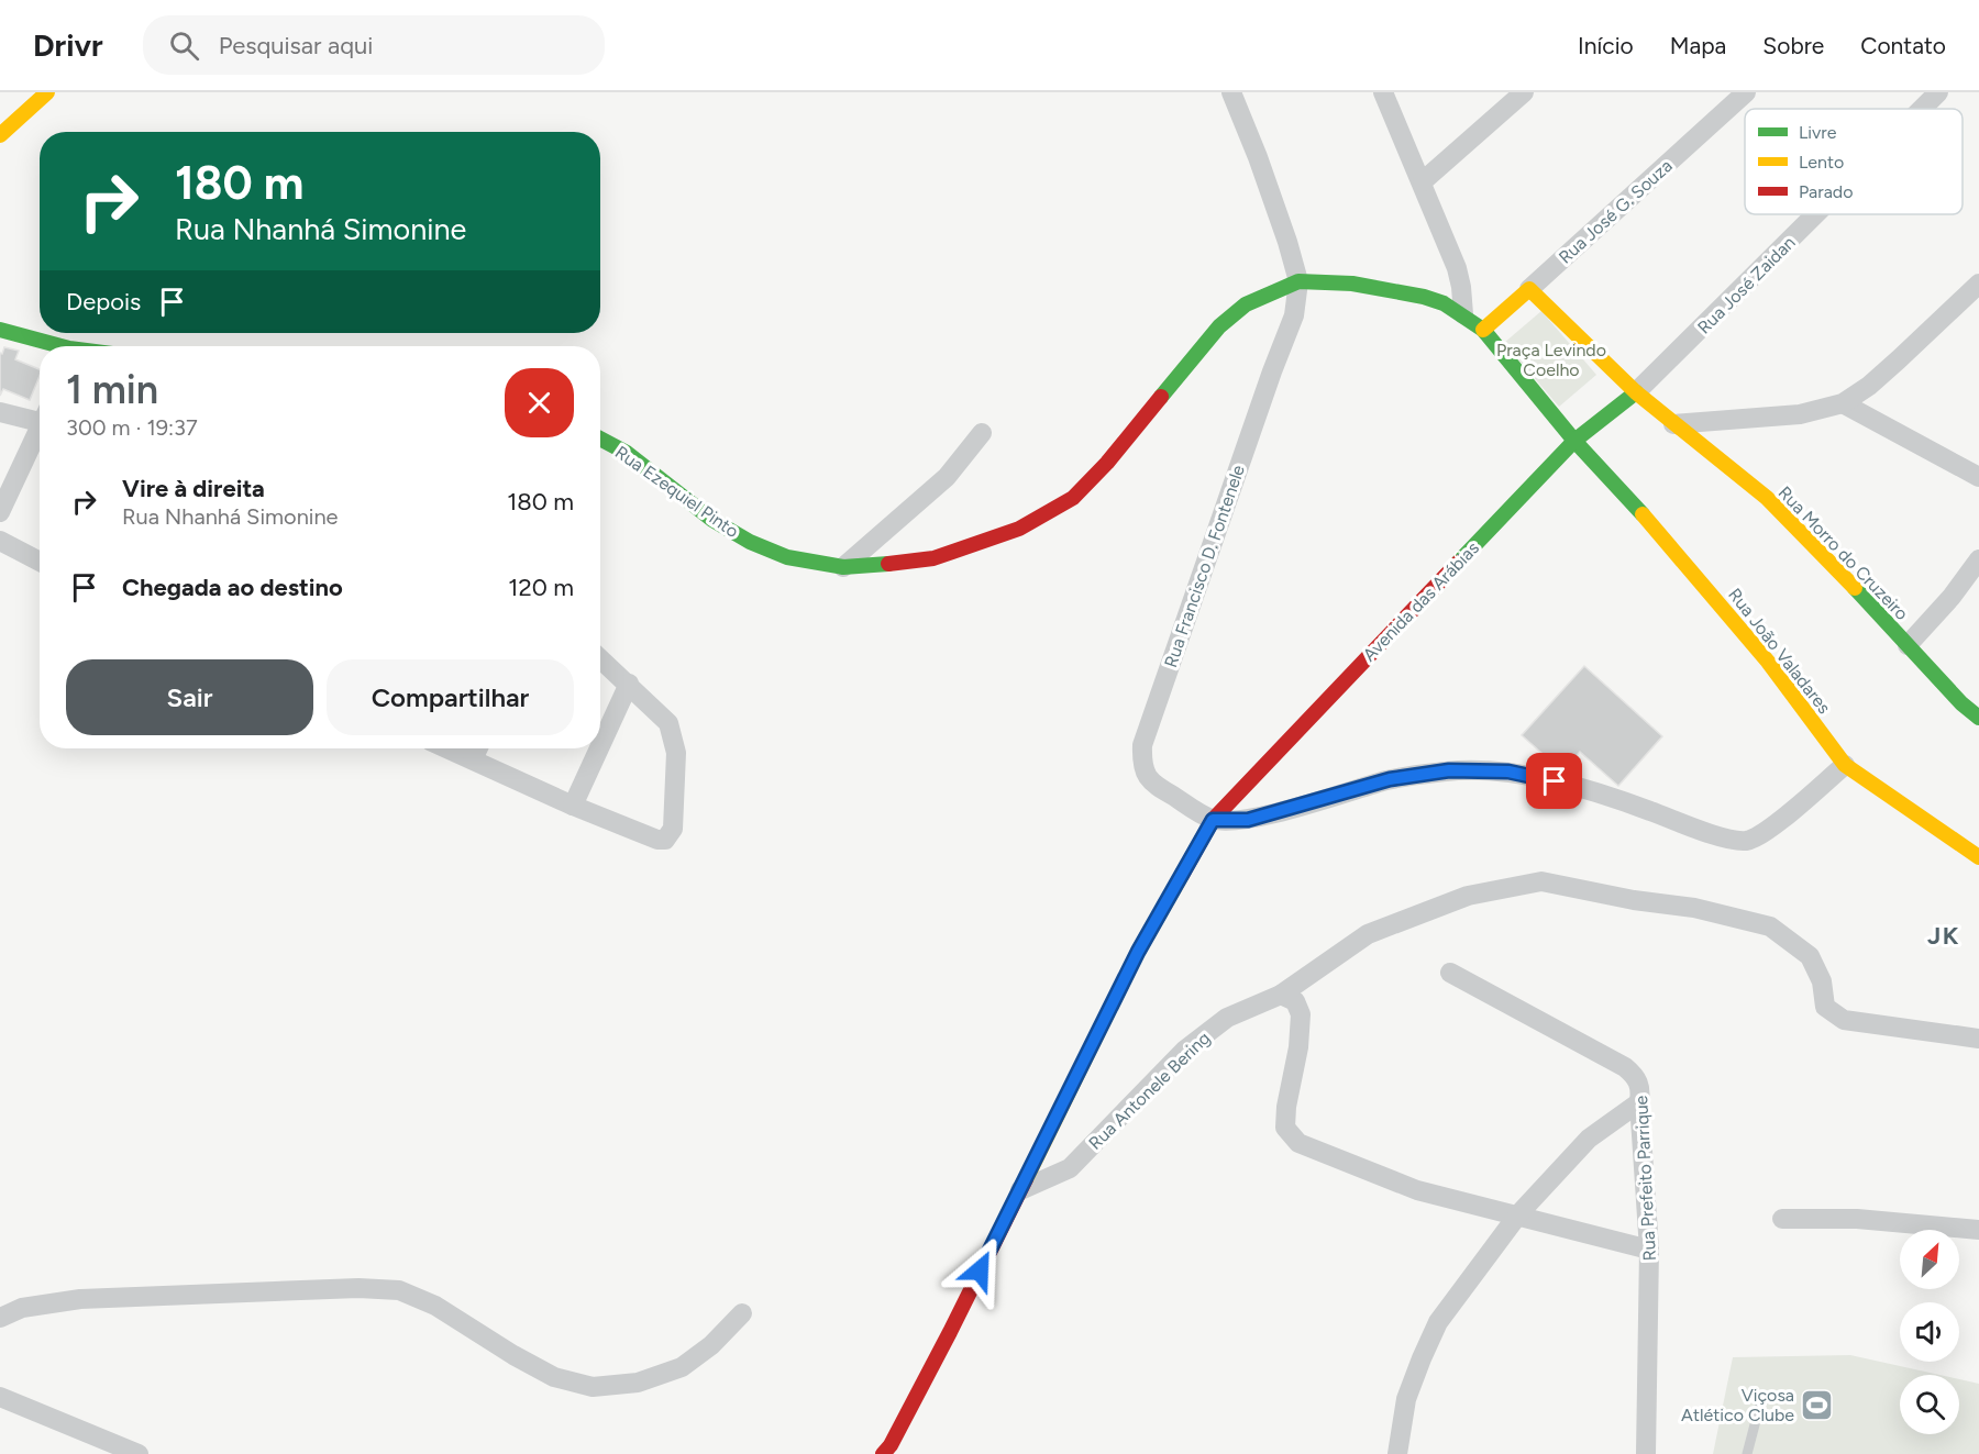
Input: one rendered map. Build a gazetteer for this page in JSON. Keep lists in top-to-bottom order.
{
  "streets": {
    "street": [
      "Rua José G. Souza",
      "Rua José Zaidan",
      "Rua Ezequiel Pinto",
      "Rua Morro do Cruzeiro",
      "Rua Francisco D. Fontenele",
      "Avenida das Arábias",
      "Rua João Valadares",
      "Rua Antonele Bering",
      "Rua Prefeito Parrique"
    ]
  },
  "crossings": [
    ["Rua José G. Souza", "Rua Morro do Cruzeiro"],
    ["Rua José G. Souza", "Rua João Valadares"],
    ["Rua José Zaidan", "Rua Morro do Cruzeiro"],
    ["Rua José Zaidan", "Avenida das Arábias"],
    ["Rua Ezequiel Pinto", "Rua Francisco D. Fontenele"],
    ["Rua Ezequiel Pinto", "Rua João Valadares"],
    ["Rua Morro do Cruzeiro", "Avenida das Arábias"],
    ["Rua Francisco D. Fontenele", "Avenida das Arábias"],
    ["Rua Francisco D. Fontenele", "Rua João Valadares"],
    ["Avenida das Arábias", "Rua João Valadares"],
    ["Avenida das Arábias", "Rua Antonele Bering"]
  ],
  "districts": ["JK"],
  "parks": ["Praça Levindo Coelho"],
  "places": {
    "sports": ["Viçosa Atlético Clube"]
  },
  "legend": ["Livre", "Lento", "Parado"],
  "north": "top right",
  "page": {
    "header": "Drivr",
    "search": "Pesquisar aqui",
    "nav": [
      "Início",
      "Mapa",
      "Sobre",
      "Contato"
    ],
    "turn": ["180 m", "Rua Nhanhá Simonine"],
    "then": "Depois",
    "heading": ["1 min", "300 m · 19:37"],
    "list": [
      {
        "name": "Vire à direita",
        "note": "Rua Nhanhá Simonine",
        "value": "180 m"
      },
      {
        "name": "Chegada ao destino",
        "value": "120 m"
      }
    ],
    "buttons": ["Sair", "Compartilhar"]
  }
}
